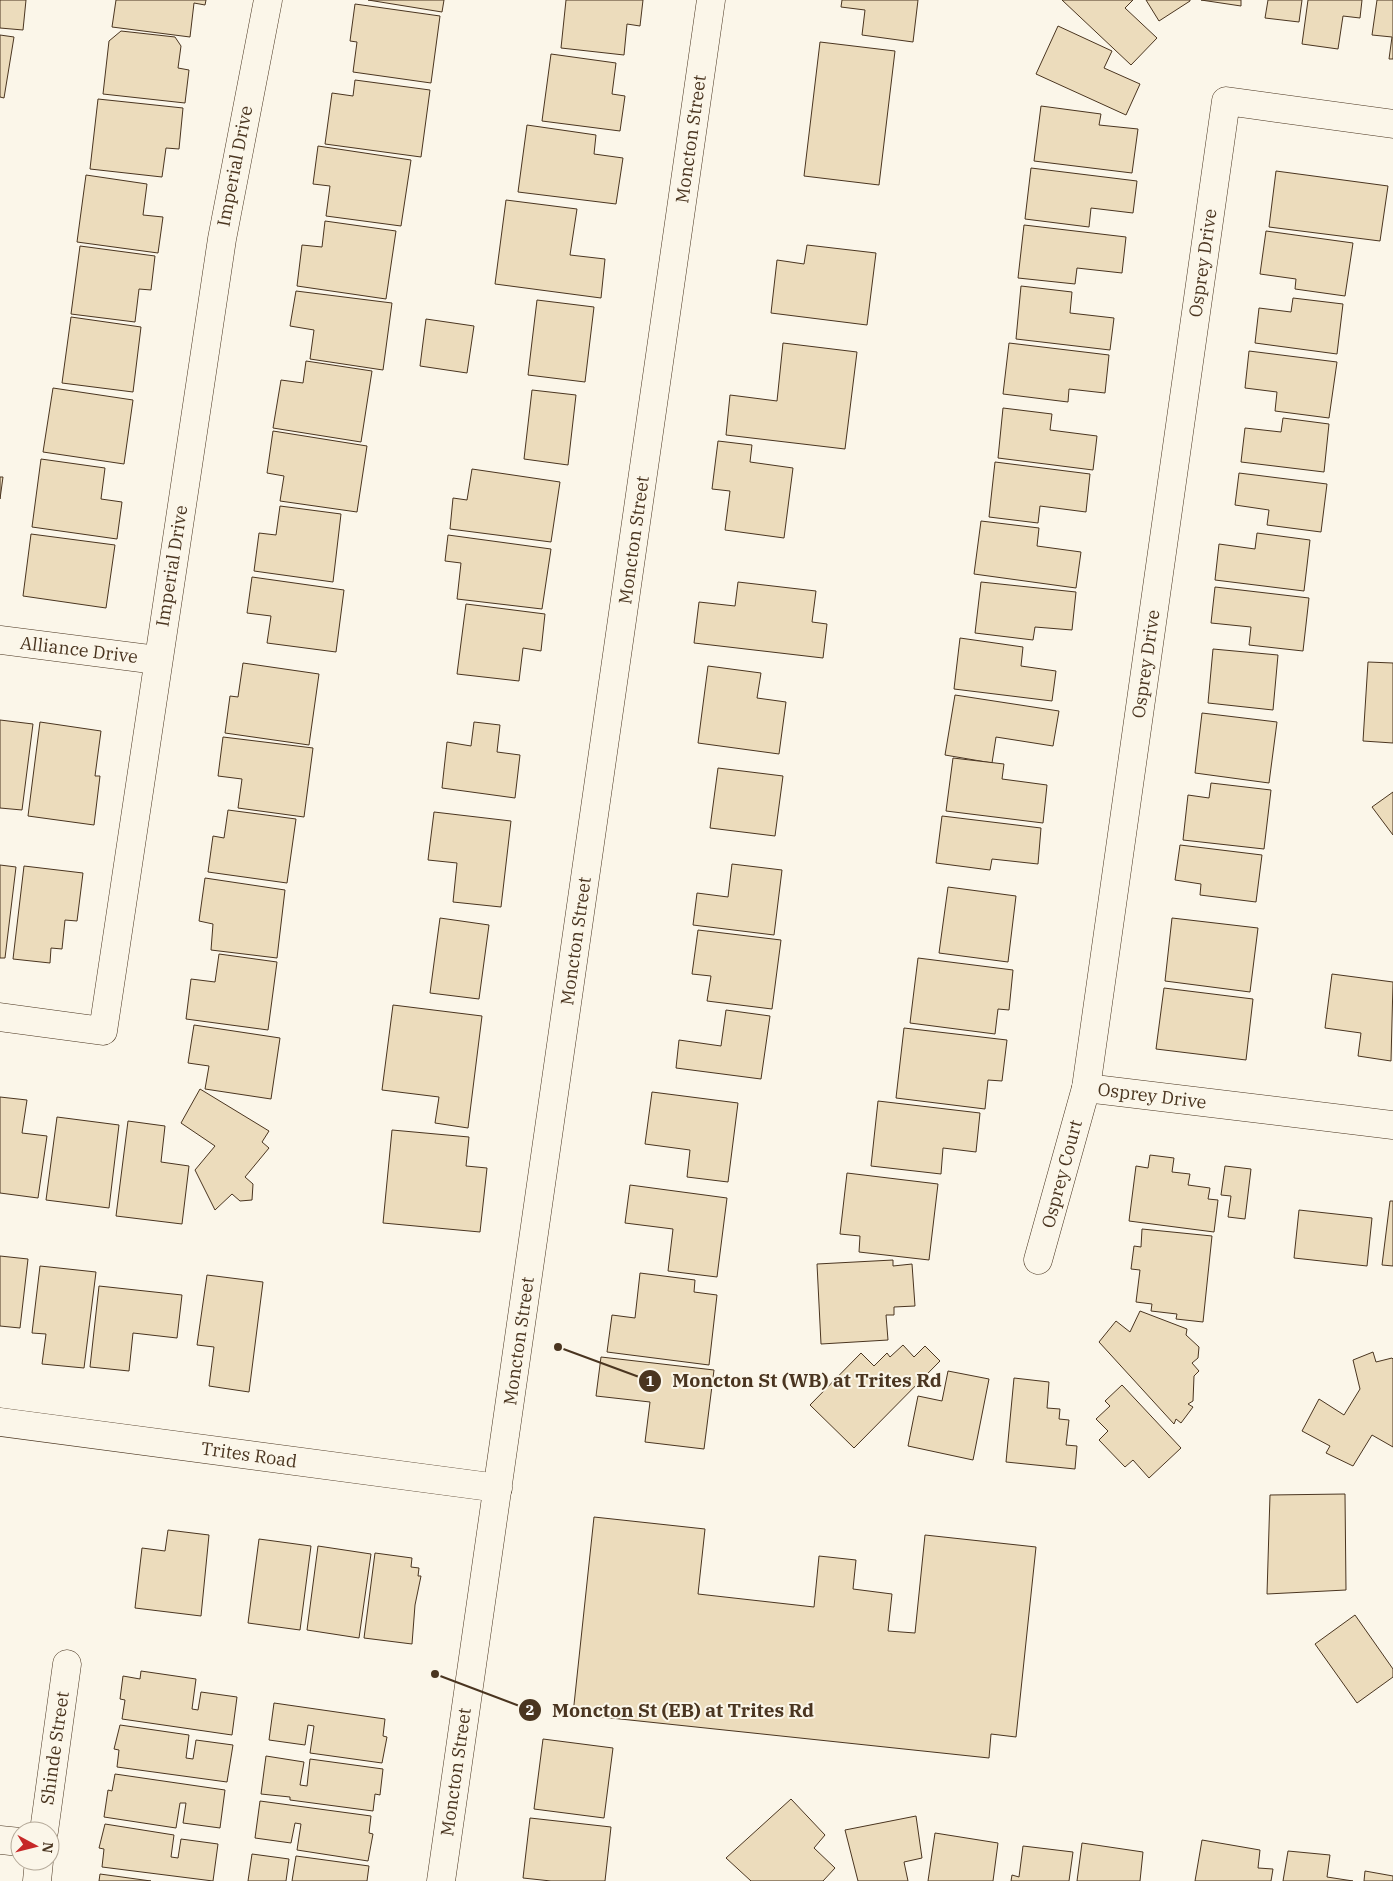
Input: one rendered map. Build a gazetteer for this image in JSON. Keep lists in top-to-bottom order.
{
  "streets": {
    "street": [
      "Moncton Street",
      "Imperial Drive",
      "Osprey Drive",
      "Alliance Drive",
      "Osprey Court",
      "Trites Road",
      "Shinde Street"
    ]
  },
  "crossings": [
    ["Moncton Street", "Trites Road"],
    ["Imperial Drive", "Alliance Drive"],
    ["Osprey Drive", "Osprey Court"]
  ],
  "places": ["Moncton St (WB) at Trites Rd", "Moncton St (EB) at Trites Rd"],
  "north": "right"
}
